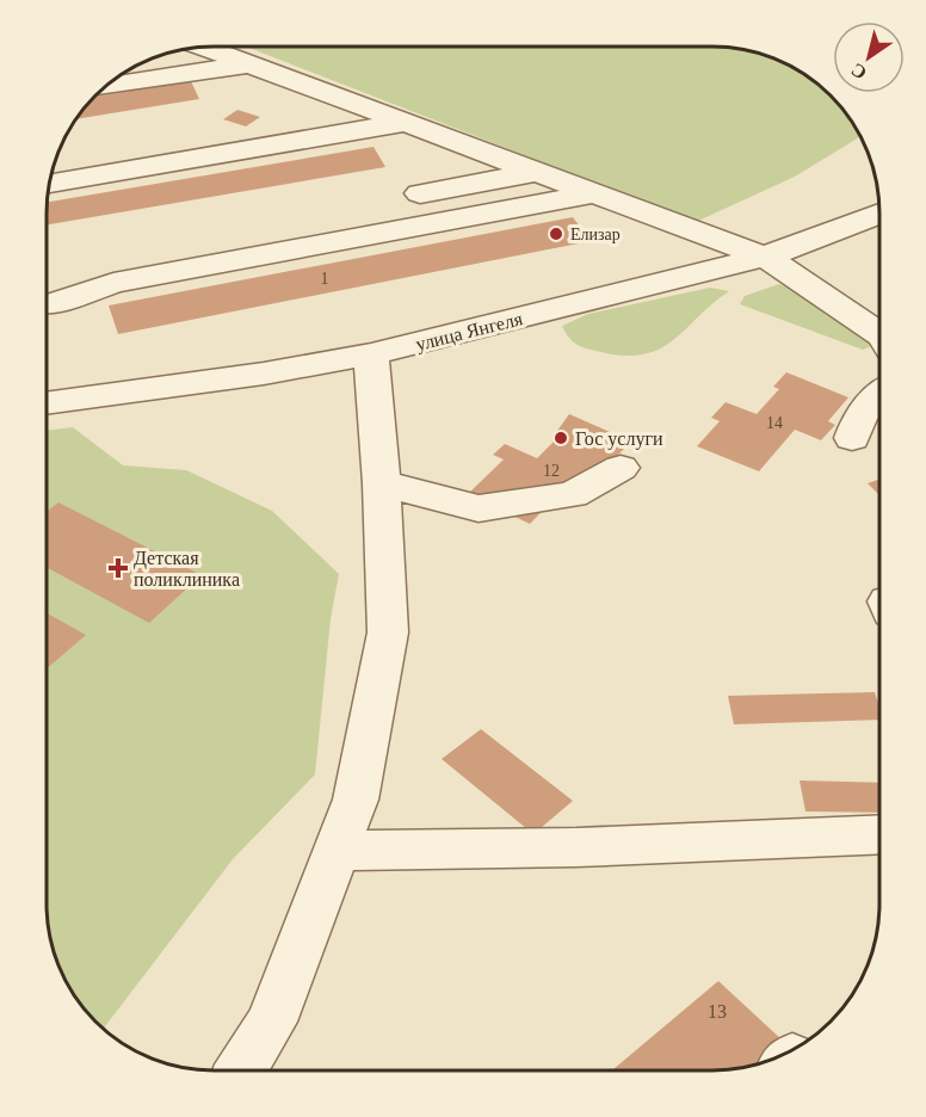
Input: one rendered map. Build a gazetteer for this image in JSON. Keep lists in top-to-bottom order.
{
  "streets": {
    "street": ["улица Янгеля"]
  },
  "places": {
    "other": ["Елизар", "Гос услуги"],
    "health": ["Детская поликлиника"]
  },
  "house_numbers": [
    "1",
    "14",
    "12",
    "13"
  ],
  "north": "bottom left"
}
